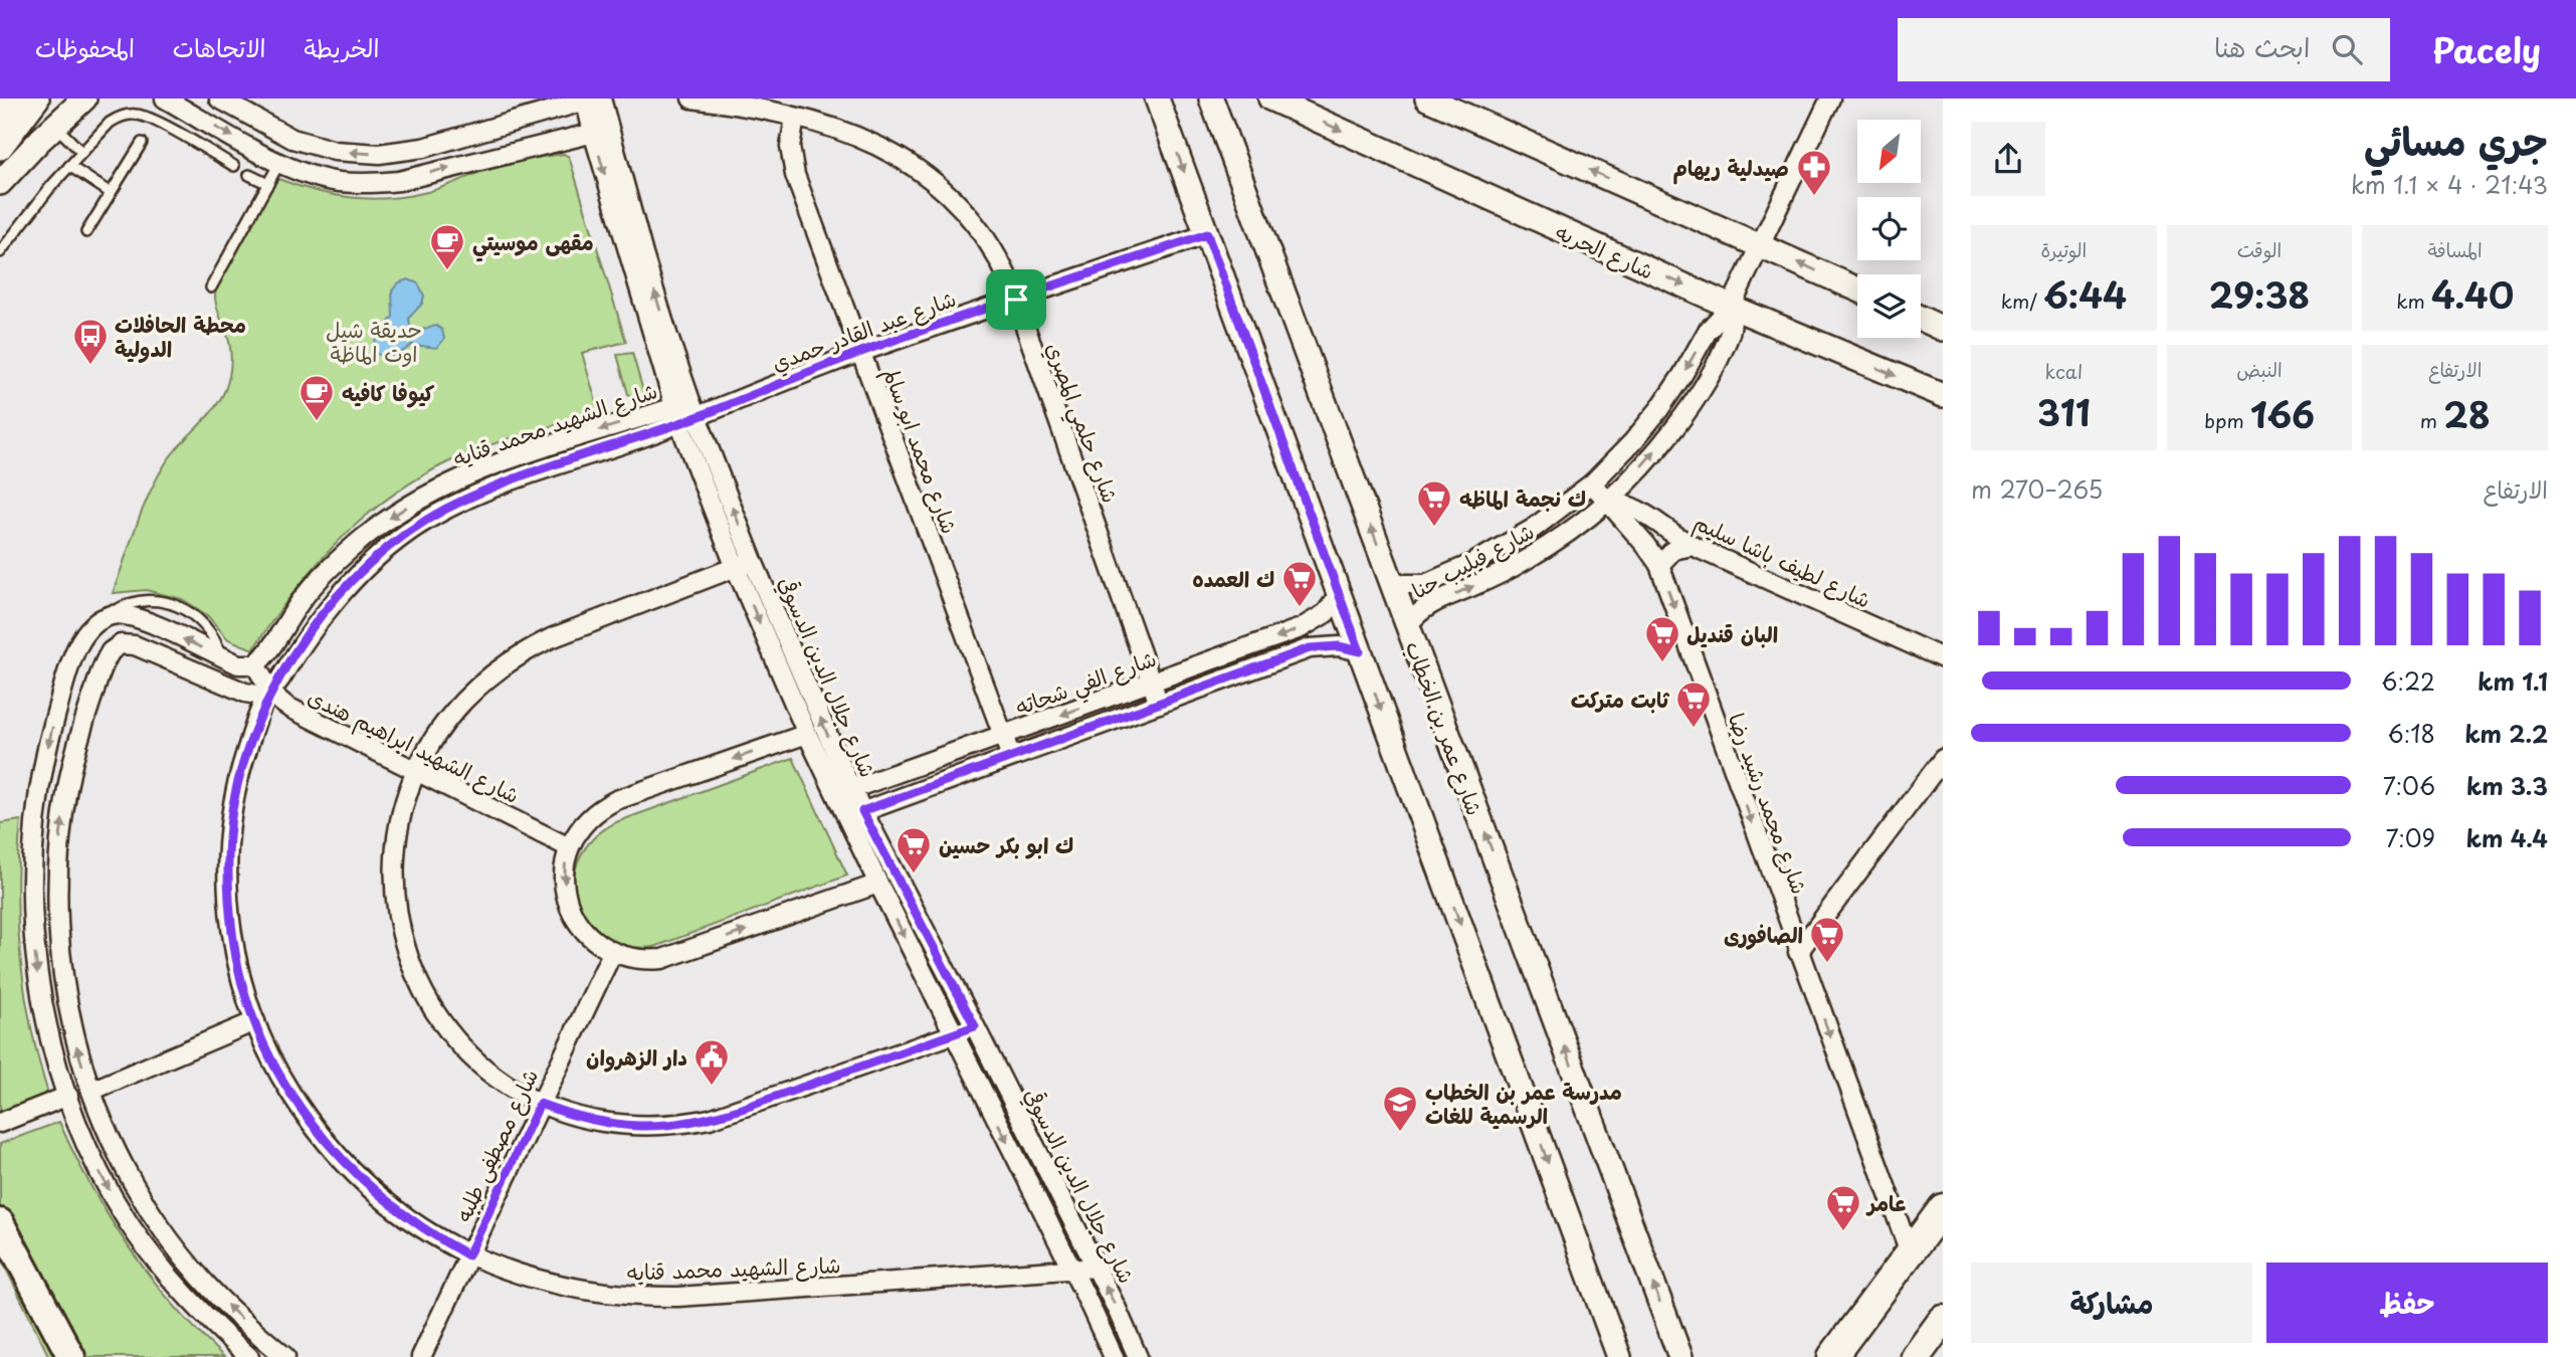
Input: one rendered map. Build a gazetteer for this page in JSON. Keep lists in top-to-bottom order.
{
  "streets": {
    "street": [
      "شارع الحريه",
      "شارع عبد القادر حمدي",
      "شارع حلمي المصري",
      "شارع الشهيد محمد قنايه",
      "شارع محمد ابو سالم",
      "شارع فيليب حنا",
      "شارع لطيف باشا سليم",
      "شارع جلال الدين الدسوقي",
      "شارع الفي شحاته",
      "شارع عمر بن الخطاب",
      "شارع الشهيد ابراهيم هندى",
      "شارع محمد رشيد رضا",
      "شارع مصطفى طلبه"
    ]
  },
  "crossings": [
    ["شارع الحريه", "شارع فيليب حنا"],
    ["شارع عبد القادر حمدي", "شارع حلمي المصري"],
    ["شارع عبد القادر حمدي", "شارع الشهيد محمد قنايه"],
    ["شارع عبد القادر حمدي", "شارع محمد ابو سالم"],
    ["شارع عبد القادر حمدي", "شارع جلال الدين الدسوقي"],
    ["شارع حلمي المصري", "شارع محمد ابو سالم"],
    ["شارع حلمي المصري", "شارع الفي شحاته"],
    ["شارع الشهيد محمد قنايه", "شارع جلال الدين الدسوقي"],
    ["شارع الشهيد محمد قنايه", "شارع الشهيد ابراهيم هندى"],
    ["شارع الشهيد محمد قنايه", "شارع مصطفى طلبه"],
    ["شارع محمد ابو سالم", "شارع الفي شحاته"],
    ["شارع فيليب حنا", "شارع لطيف باشا سليم"],
    ["شارع فيليب حنا", "شارع عمر بن الخطاب"],
    ["شارع فيليب حنا", "شارع محمد رشيد رضا"],
    ["شارع لطيف باشا سليم", "شارع محمد رشيد رضا"],
    ["شارع جلال الدين الدسوقي", "شارع الفي شحاته"]
  ],
  "one_way": ["شارع محمد رشيد رضا"],
  "parks": ["حديقة شيل اوت الماظة"],
  "places": {
    "pharmacy": ["صيدلية ريهام"],
    "cafe": ["مقهى موسيتي", "كيوفا كافيه"],
    "bus stop": ["محطة الحافلات الدولية"],
    "supermarket": [
      "ك نجمة الماظه",
      "ك العمده",
      "البان قنديل",
      "ثابت متركت",
      "ك ابو بكر حسين",
      "الصافورى",
      "عامر"
    ],
    "public building": ["دار الزهروان"],
    "school or university": ["مدرسة عمر بن الخطاب الرسمية للغات"]
  },
  "north": "bottom left",
  "page": {
    "header": "Pacely",
    "search": "ابحث هنا",
    "nav": ["الخريطة", "الاتجاهات", "المحفوظات"],
    "heading": ["جري مسائي", "21:43 · 4 × 1.1 km"],
    "stats": [
      ["المسافة", "4.40 km"],
      ["الوقت", "29:38"],
      ["الوتيرة", "6:44 /km"],
      ["الارتفاع", "28 m"],
      ["النبض", "166 bpm"],
      ["kcal", "311"]
    ],
    "chart": ["الارتفاع", "265–270 m"],
    "list": [
      {
        "name": "1.1 km",
        "note": "6:22"
      },
      {
        "name": "2.2 km",
        "note": "6:18"
      },
      {
        "name": "3.3 km",
        "note": "7:06"
      },
      {
        "name": "4.4 km",
        "note": "7:09"
      }
    ],
    "buttons": ["حفظ", "مشاركة"]
  }
}
